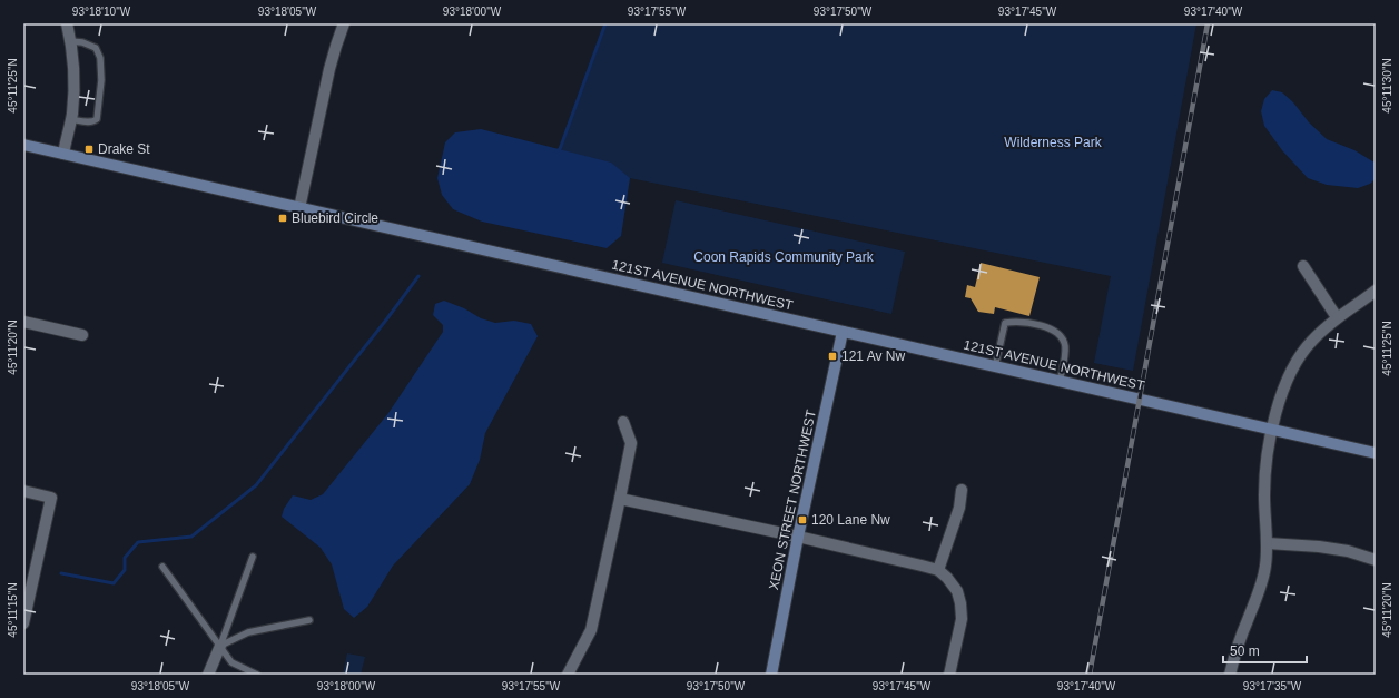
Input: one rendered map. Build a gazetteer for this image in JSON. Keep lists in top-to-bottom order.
{
  "streets": {
    "street": ["121ST AVENUE NORTHWEST", "XEON STREET NORTHWEST"]
  },
  "crossings": [
    ["121ST AVENUE NORTHWEST", "XEON STREET NORTHWEST"]
  ],
  "parks": ["Wilderness Park", "Coon Rapids Community Park"],
  "places": {
    "transit": [
      "Drake St",
      "Bluebird Circle",
      "121 Av Nw",
      "120 Lane Nw"
    ]
  },
  "scale_bar": "50 m",
  "coordinates": [
    "93°18'10\"W",
    "93°18'05\"W",
    "93°18'00\"W",
    "93°17'55\"W",
    "93°17'50\"W",
    "93°17'45\"W",
    "93°17'40\"W",
    "45°11'25\"N",
    "45°11'30\"N",
    "45°11'20\"N",
    "45°11'15\"N",
    "93°17'35\"W"
  ]
}
